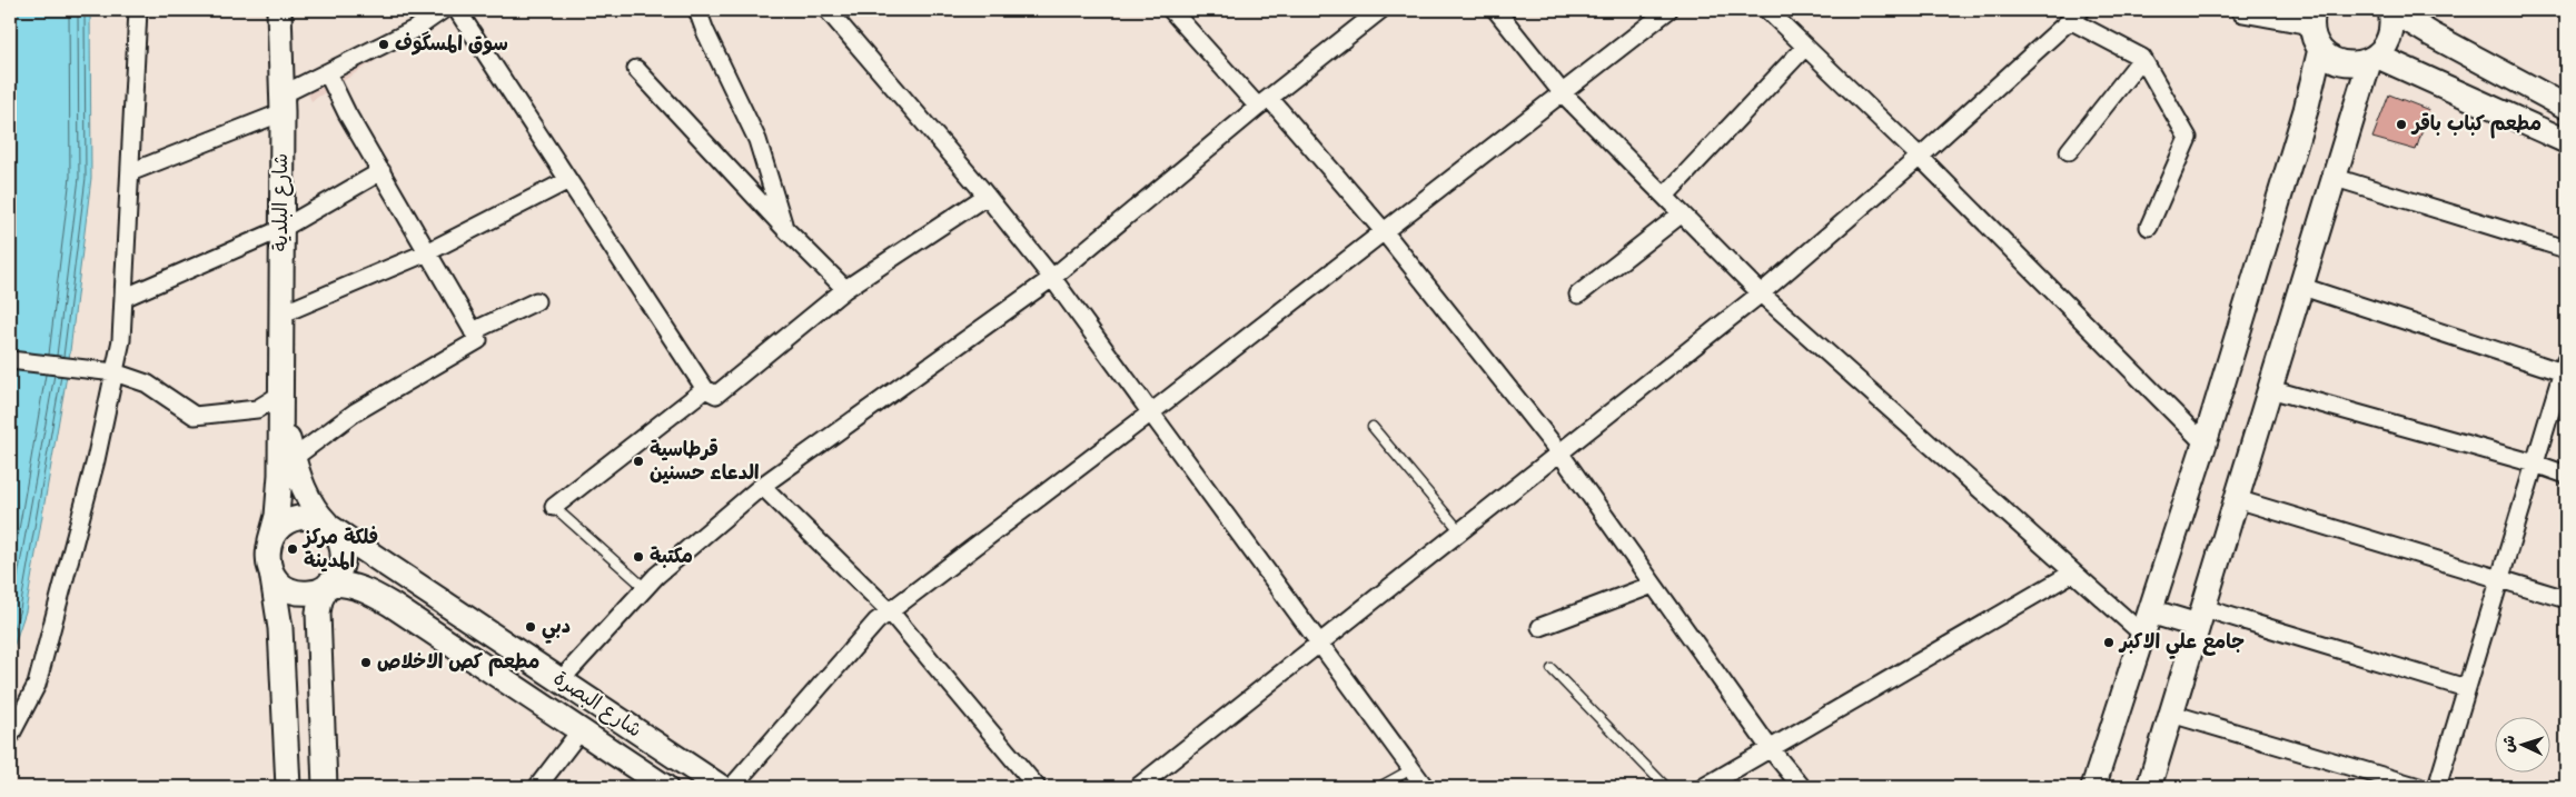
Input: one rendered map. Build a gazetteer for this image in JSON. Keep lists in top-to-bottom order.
{
  "streets": {
    "street": ["شارع البلدية", "شارع البصرة"]
  },
  "crossings": [
    ["شارع البلدية", "شارع البصرة"]
  ],
  "places": [
    "سوق المسگوف",
    "مطعم كباب باقر",
    "قرطاسية الدعاء حسنين",
    "فلكة مركز المدينة",
    "مكتبة",
    "دبي",
    "جامع علي الاكبر",
    "مطعم كص الاخلاص"
  ],
  "north": "left"
}
